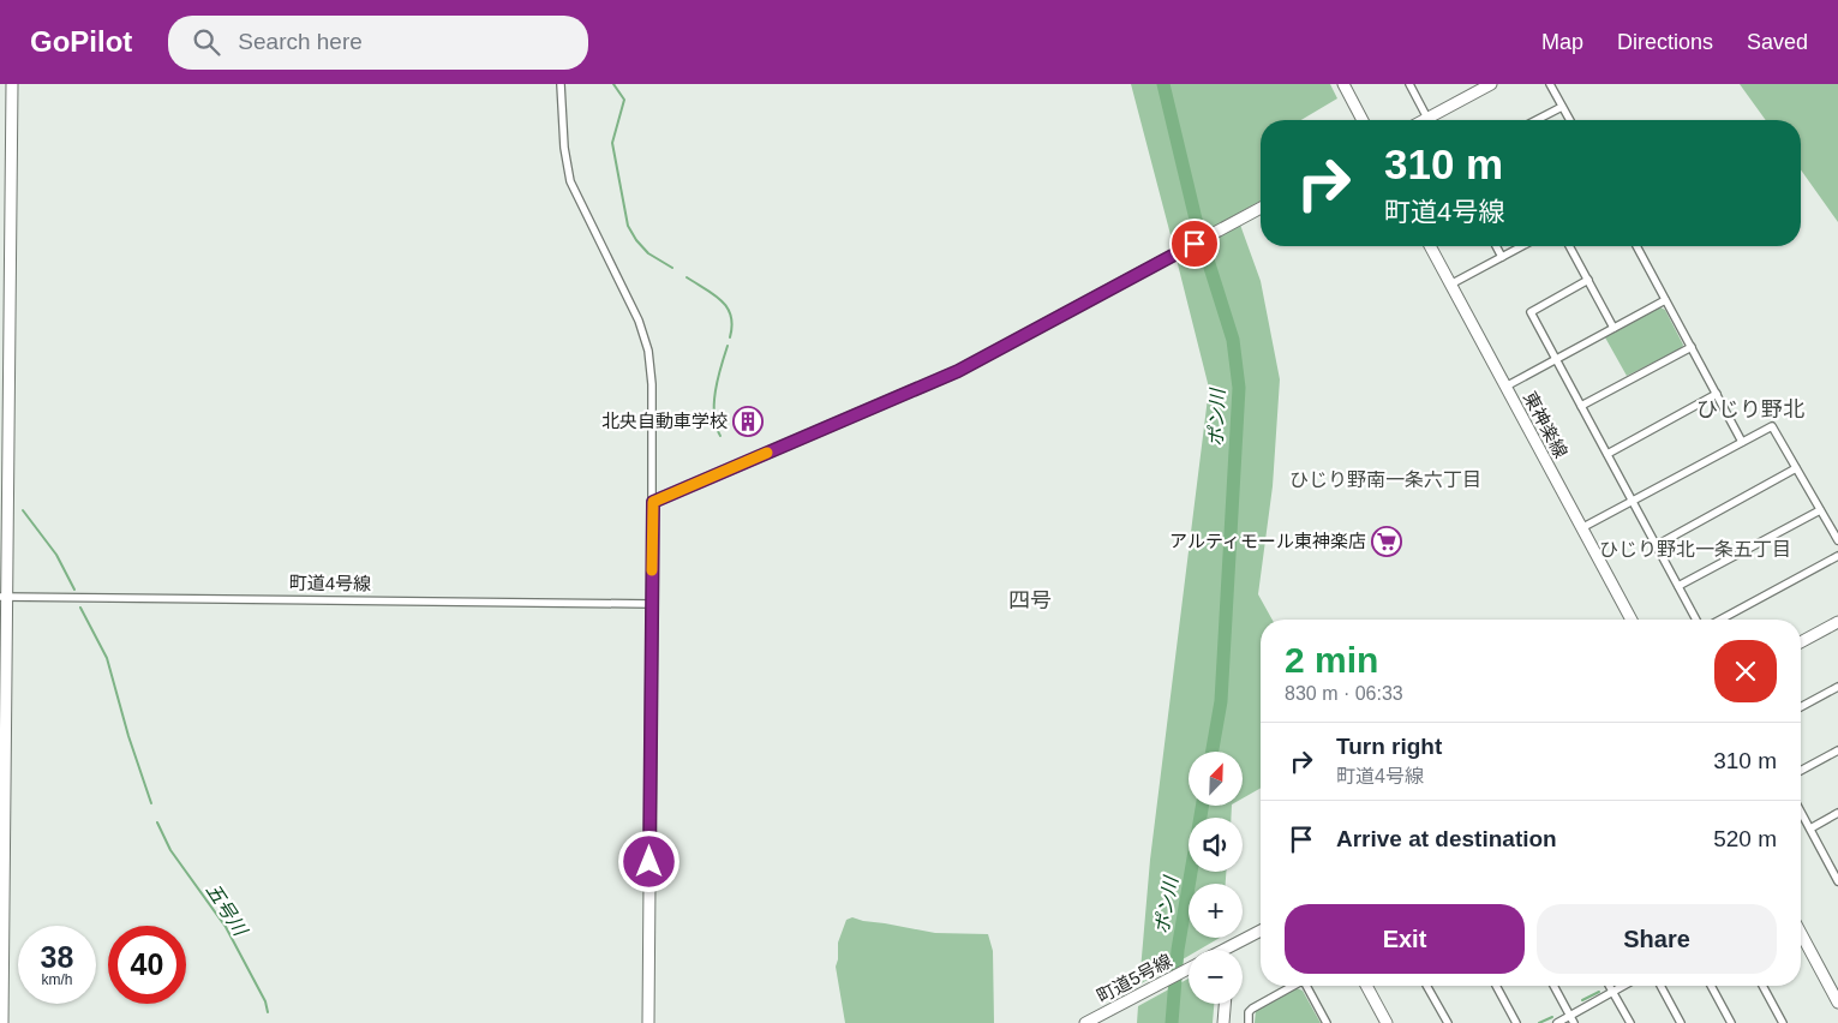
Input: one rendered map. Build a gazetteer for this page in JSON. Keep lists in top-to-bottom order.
{
  "streets": {
    "street": ["東神楽線", "町道4号線", "町道5号線"]
  },
  "districts": [
    "ひじり野北",
    "ひじり野南一条六丁目",
    "ひじり野北一条五丁目",
    "四号"
  ],
  "water": ["ポン川", "五号川"],
  "places": {
    "building": ["北央自動車学校"],
    "supermarket": ["アルティモール東神楽店"]
  },
  "north": "top right",
  "page": {
    "header": "GoPilot",
    "search": "Search here",
    "nav": ["Map", "Directions", "Saved"],
    "turn": ["310 m", "町道4号線"],
    "heading": ["2 min", "830 m · 06:33"],
    "list": [
      {
        "name": "Turn right",
        "note": "町道4号線",
        "value": "310 m"
      },
      {
        "name": "Arrive at destination",
        "value": "520 m"
      }
    ],
    "map_buttons": ["+", "−"],
    "buttons": ["Exit", "Share"],
    "speed": "38 km/h",
    "limit": "40"
  }
}
